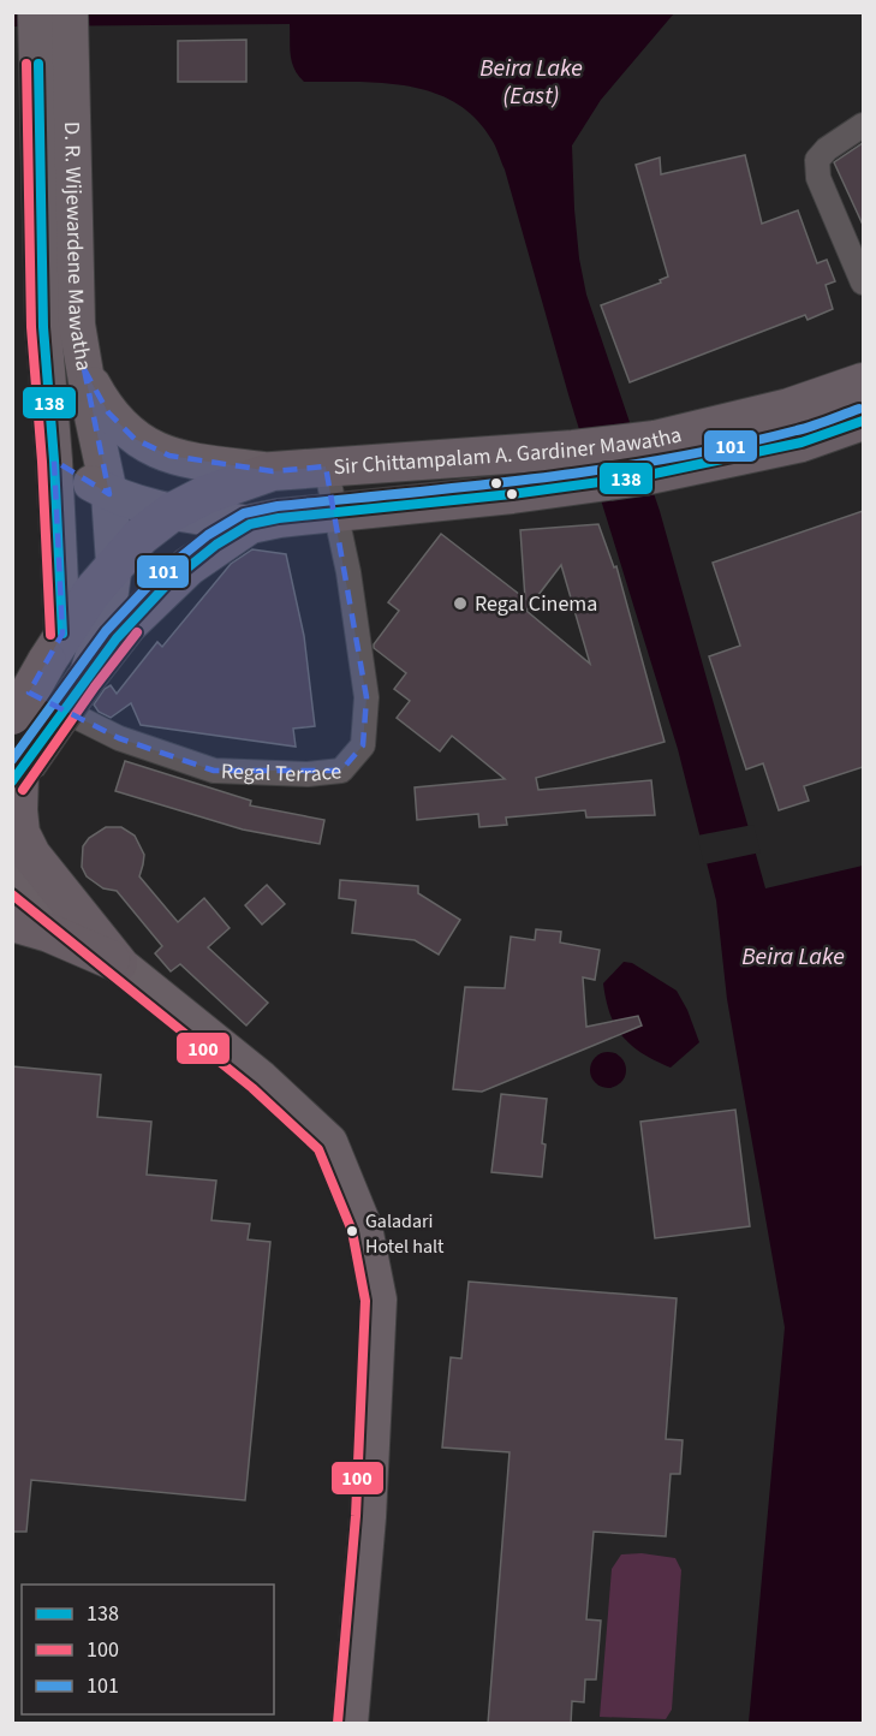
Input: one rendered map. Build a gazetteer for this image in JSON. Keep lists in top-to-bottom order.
{
  "streets": {
    "highway": ["Sir Chittampalam A. Gardiner Mawatha"],
    "main road": ["D. R. Wijewardene Mawatha"],
    "street": ["Regal Terrace"]
  },
  "crossings": [
    ["D. R. Wijewardene Mawatha", "Sir Chittampalam A. Gardiner Mawatha"],
    ["Sir Chittampalam A. Gardiner Mawatha", "Regal Terrace"]
  ],
  "water": ["Beira Lake (East)", "Beira Lake"],
  "places": ["Regal Cinema", "Galadari Hotel halt"],
  "lines": ["transit line 138", "transit line 100", "transit line 101"],
  "legend": ["138", "100", "101"]
}
